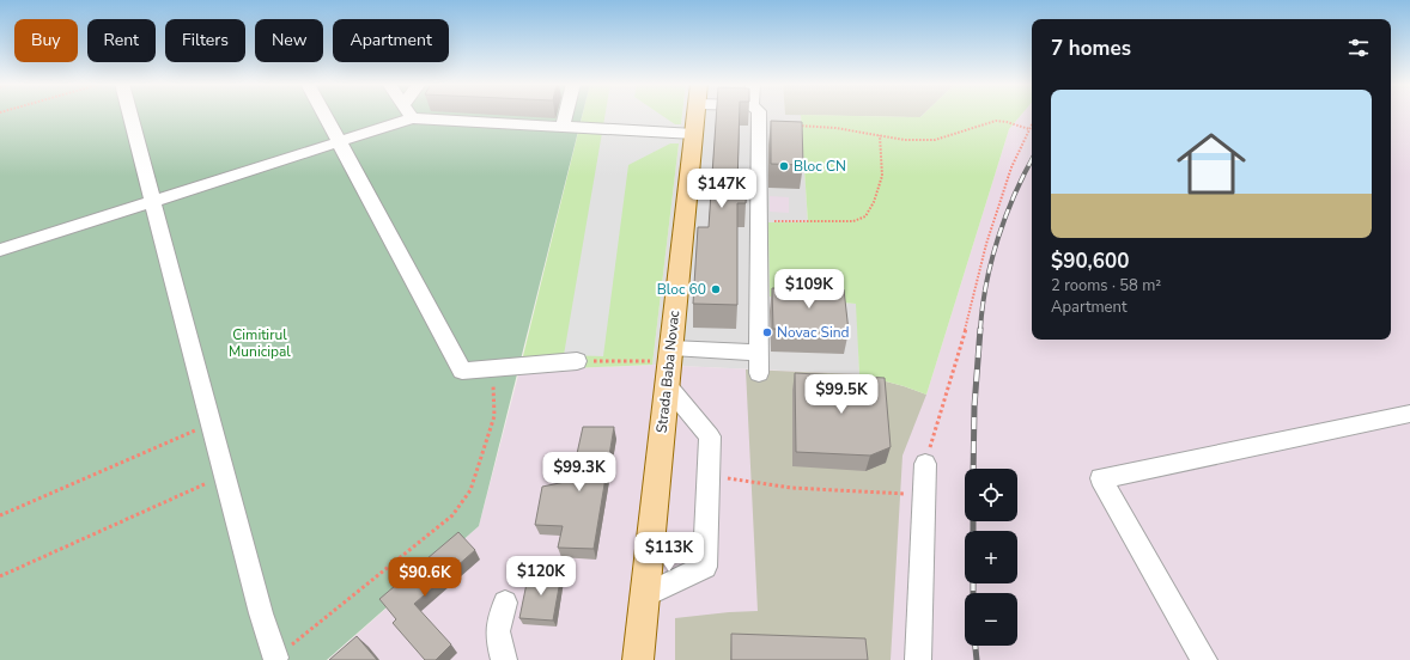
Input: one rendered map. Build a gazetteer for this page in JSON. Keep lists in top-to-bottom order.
{
  "streets": {
    "main road": ["Strada Baba Novac"]
  },
  "parks": ["Cimitirul Municipal"],
  "places": ["Bloc CN", "Bloc 60", "Novac Sind"],
  "page": {
    "chip": [
      "Buy",
      "Rent",
      "Filters",
      "New",
      "Apartment"
    ],
    "heading": "7 homes",
    "list": [
      {
        "name": "$90,600",
        "note": "2 rooms · 58 m² · Apartment"
      }
    ],
    "price": [
      "$147K",
      "$109K",
      "$99.5K",
      "$99.3K",
      "$113K",
      "$120K",
      "$90.6K"
    ],
    "map_buttons": ["+", "−"]
  }
}
